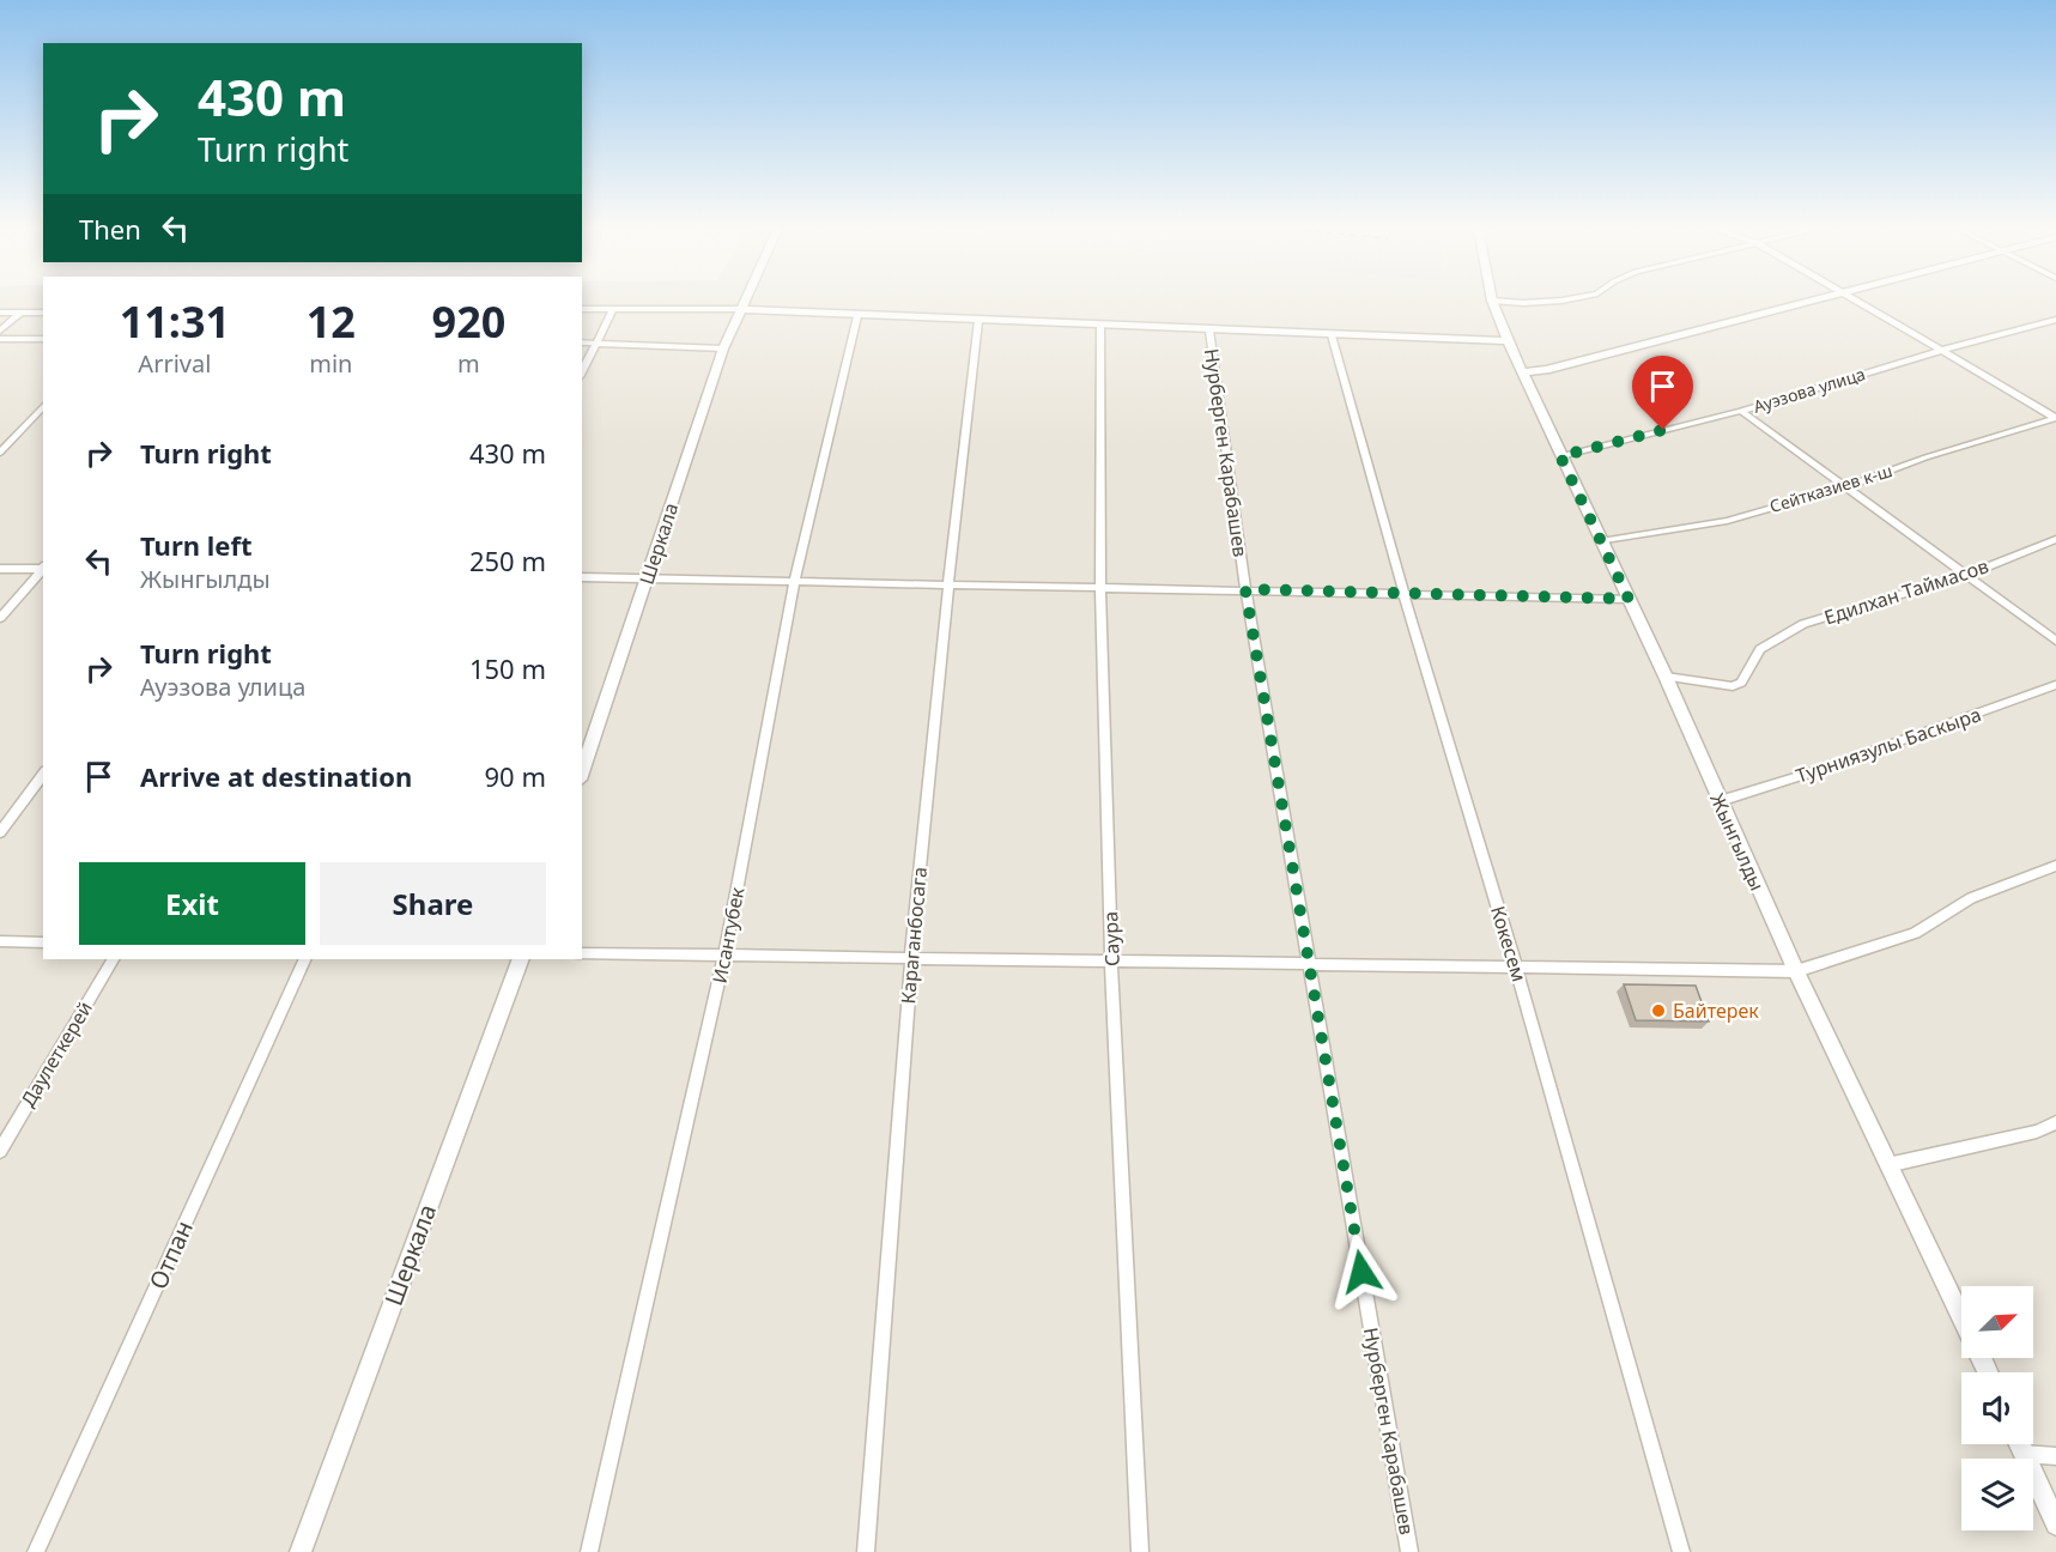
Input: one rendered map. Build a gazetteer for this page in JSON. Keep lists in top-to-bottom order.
{
  "streets": {
    "street": [
      "Ауэзова улица",
      "Нурберген Карабашев",
      "Сейтказиев к-ш",
      "Шеркала",
      "Едилхан Таймасов",
      "Турниязулы Баскыра",
      "Жынгылды",
      "Исантубек",
      "Караганбосага",
      "Саура",
      "Кокесем",
      "Даулеткерей",
      "Отпан"
    ]
  },
  "crossings": [
    ["Ауэзова улица", "Жынгылды"],
    ["Сейтказиев к-ш", "Жынгылды"],
    ["Едилхан Таймасов", "Жынгылды"],
    ["Турниязулы Баскыра", "Жынгылды"]
  ],
  "places": ["Байтерек"],
  "north": "top right",
  "page": {
    "turn": ["430 m", "Turn right"],
    "then": "Then",
    "eta": [
      "11:31",
      "Arrival",
      "12",
      "min",
      "920",
      "m"
    ],
    "list": [
      {
        "name": "Turn right",
        "value": "430 m"
      },
      {
        "name": "Turn left",
        "note": "Жынгылды",
        "value": "250 m"
      },
      {
        "name": "Turn right",
        "note": "Ауэзова улица",
        "value": "150 m"
      },
      {
        "name": "Arrive at destination",
        "value": "90 m"
      }
    ],
    "buttons": ["Exit", "Share"]
  }
}
